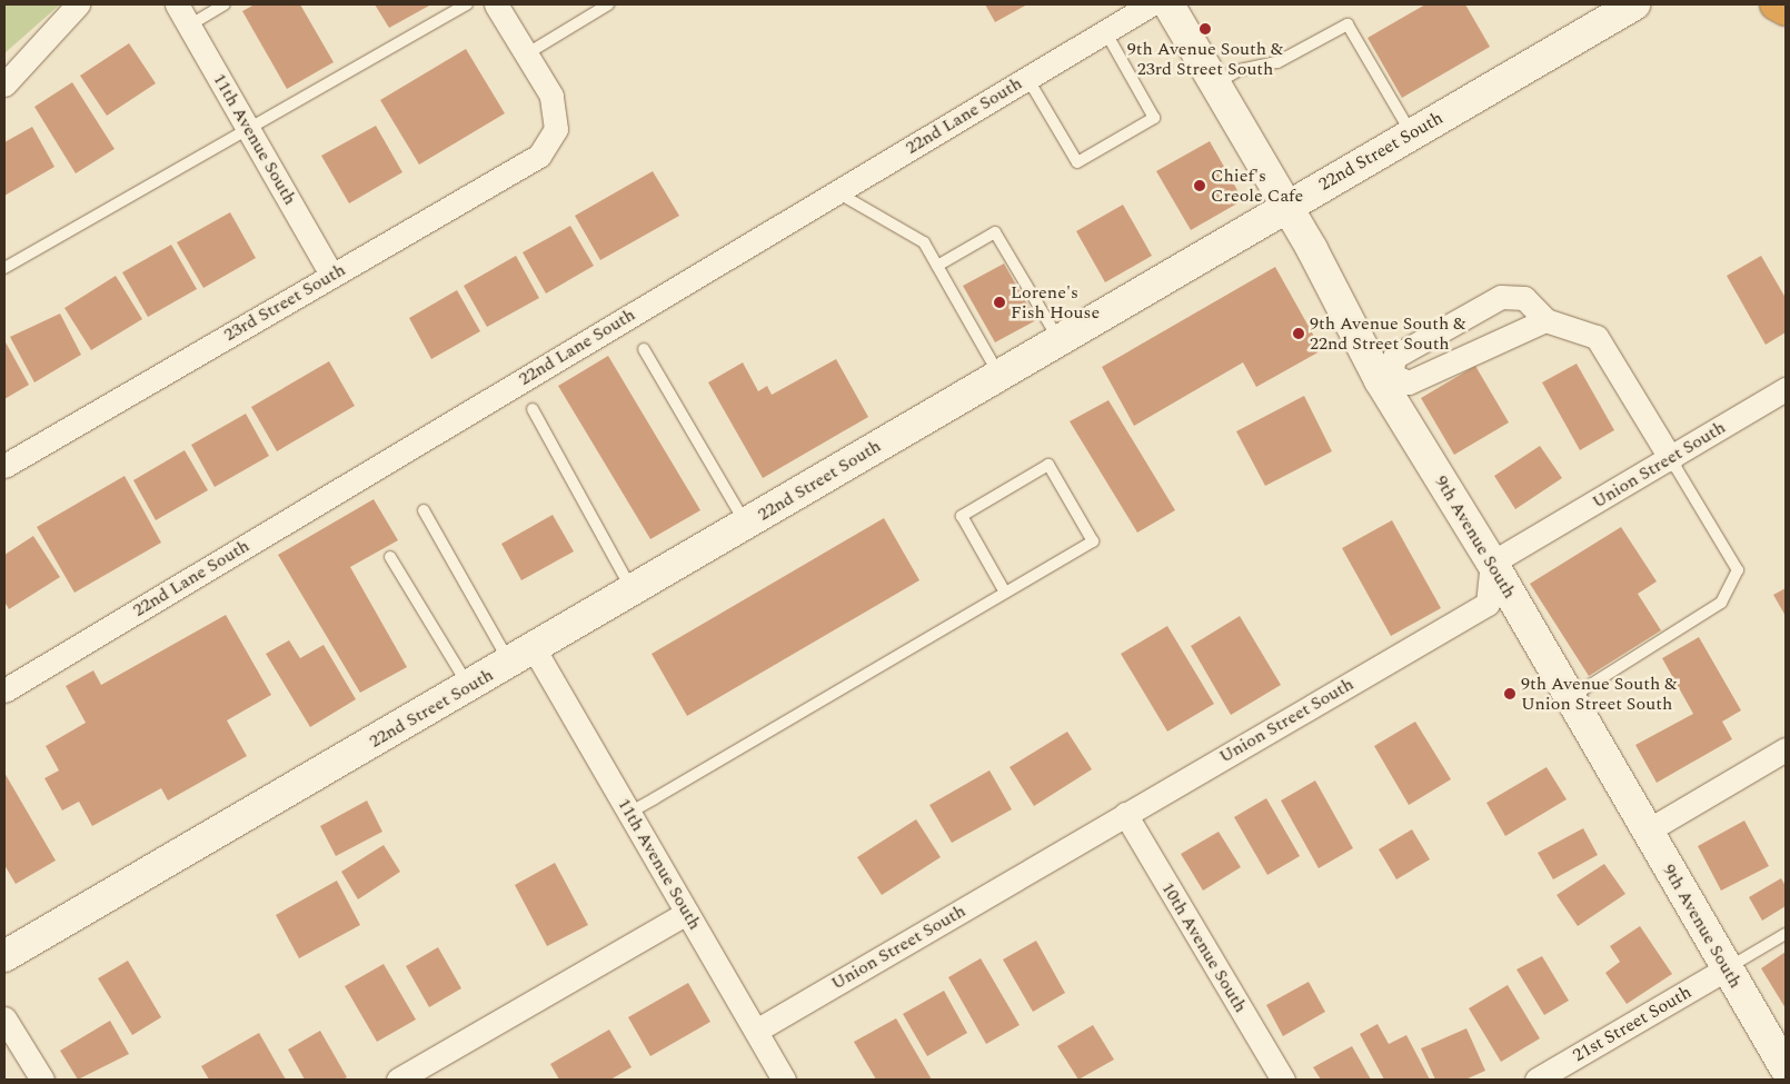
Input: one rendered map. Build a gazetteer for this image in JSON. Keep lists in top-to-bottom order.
{
  "streets": {
    "street": [
      "22nd Lane South",
      "11th Avenue South",
      "22nd Street South",
      "23rd Street South",
      "Union Street South",
      "9th Avenue South",
      "10th Avenue South",
      "21st Street South"
    ]
  },
  "crossings": [
    ["11th Avenue South", "22nd Street South"],
    ["11th Avenue South", "23rd Street South"],
    ["11th Avenue South", "Union Street South"],
    ["22nd Street South", "9th Avenue South"],
    ["Union Street South", "9th Avenue South"],
    ["Union Street South", "10th Avenue South"],
    ["9th Avenue South", "21st Street South"]
  ],
  "places": [
    "9th Avenue South & 23rd Street South",
    "Chief's Creole Cafe",
    "Lorene's Fish House",
    "9th Avenue South & 22nd Street South",
    "9th Avenue South & Union Street South"
  ]
}
